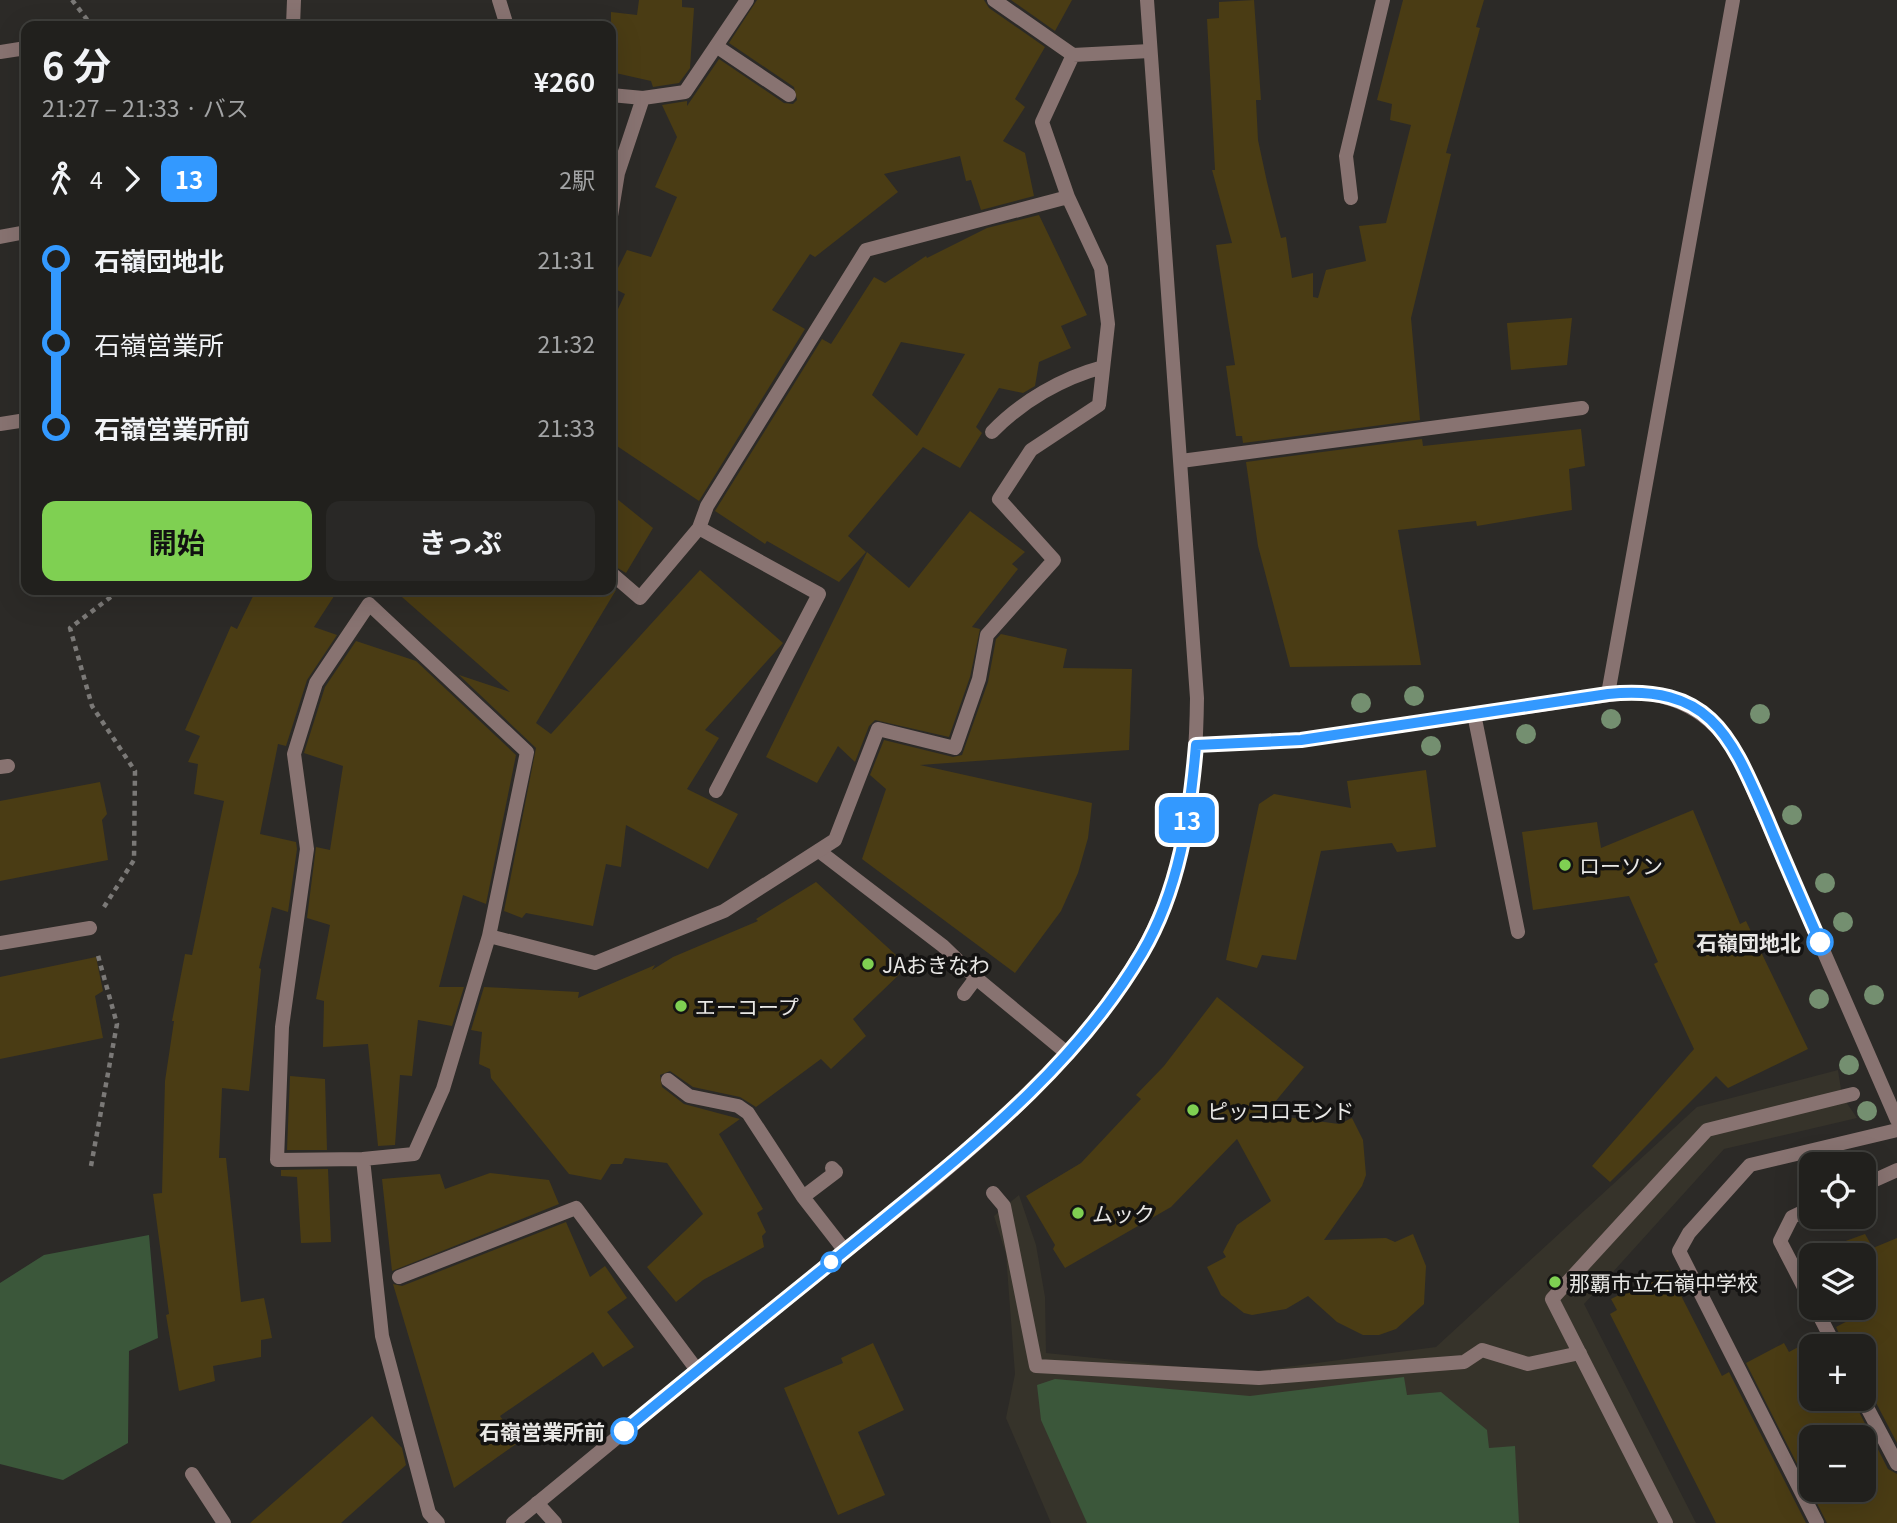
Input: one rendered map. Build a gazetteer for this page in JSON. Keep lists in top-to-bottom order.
{
  "places": [
    "ローソン",
    "石嶺団地北",
    "JAおきなわ",
    "エーコープ",
    "ピッコロモンド",
    "ムック",
    "那覇市立石嶺中学校",
    "石嶺営業所前"
  ],
  "lines": ["bus line 13"],
  "page": {
    "on_map": "13",
    "heading": ["6 分", "21:27 – 21:33 · バス", "¥260"],
    "legs": ["4", "13", "2駅"],
    "list": [
      {
        "name": "石嶺団地北",
        "value": "21:31"
      },
      {
        "name": "石嶺営業所",
        "value": "21:32"
      },
      {
        "name": "石嶺営業所前",
        "value": "21:33"
      }
    ],
    "buttons": ["開始", "きっぷ"],
    "map_buttons": ["+", "−"]
  }
}
